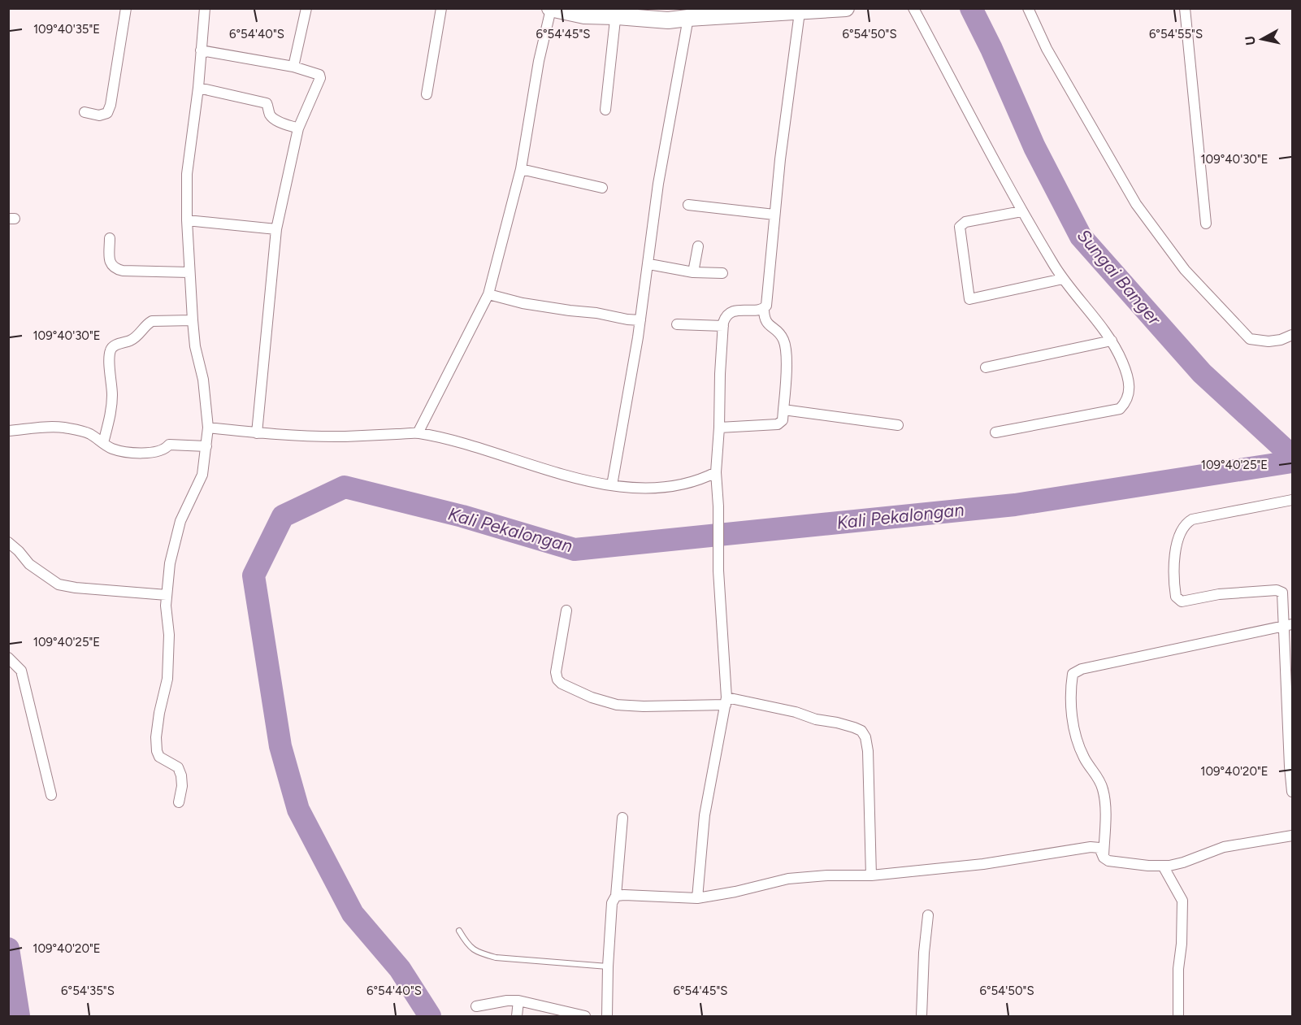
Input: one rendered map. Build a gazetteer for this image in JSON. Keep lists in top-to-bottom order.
{
  "water": ["Sungai Banger", "Kali Pekalongan"],
  "north": "left",
  "coordinates": [
    "109°40'35\"E",
    "6°54'40\"S",
    "6°54'45\"S",
    "6°54'50\"S",
    "6°54'55\"S",
    "109°40'30\"E",
    "109°40'25\"E",
    "109°40'20\"E",
    "6°54'35\"S"
  ]
}
